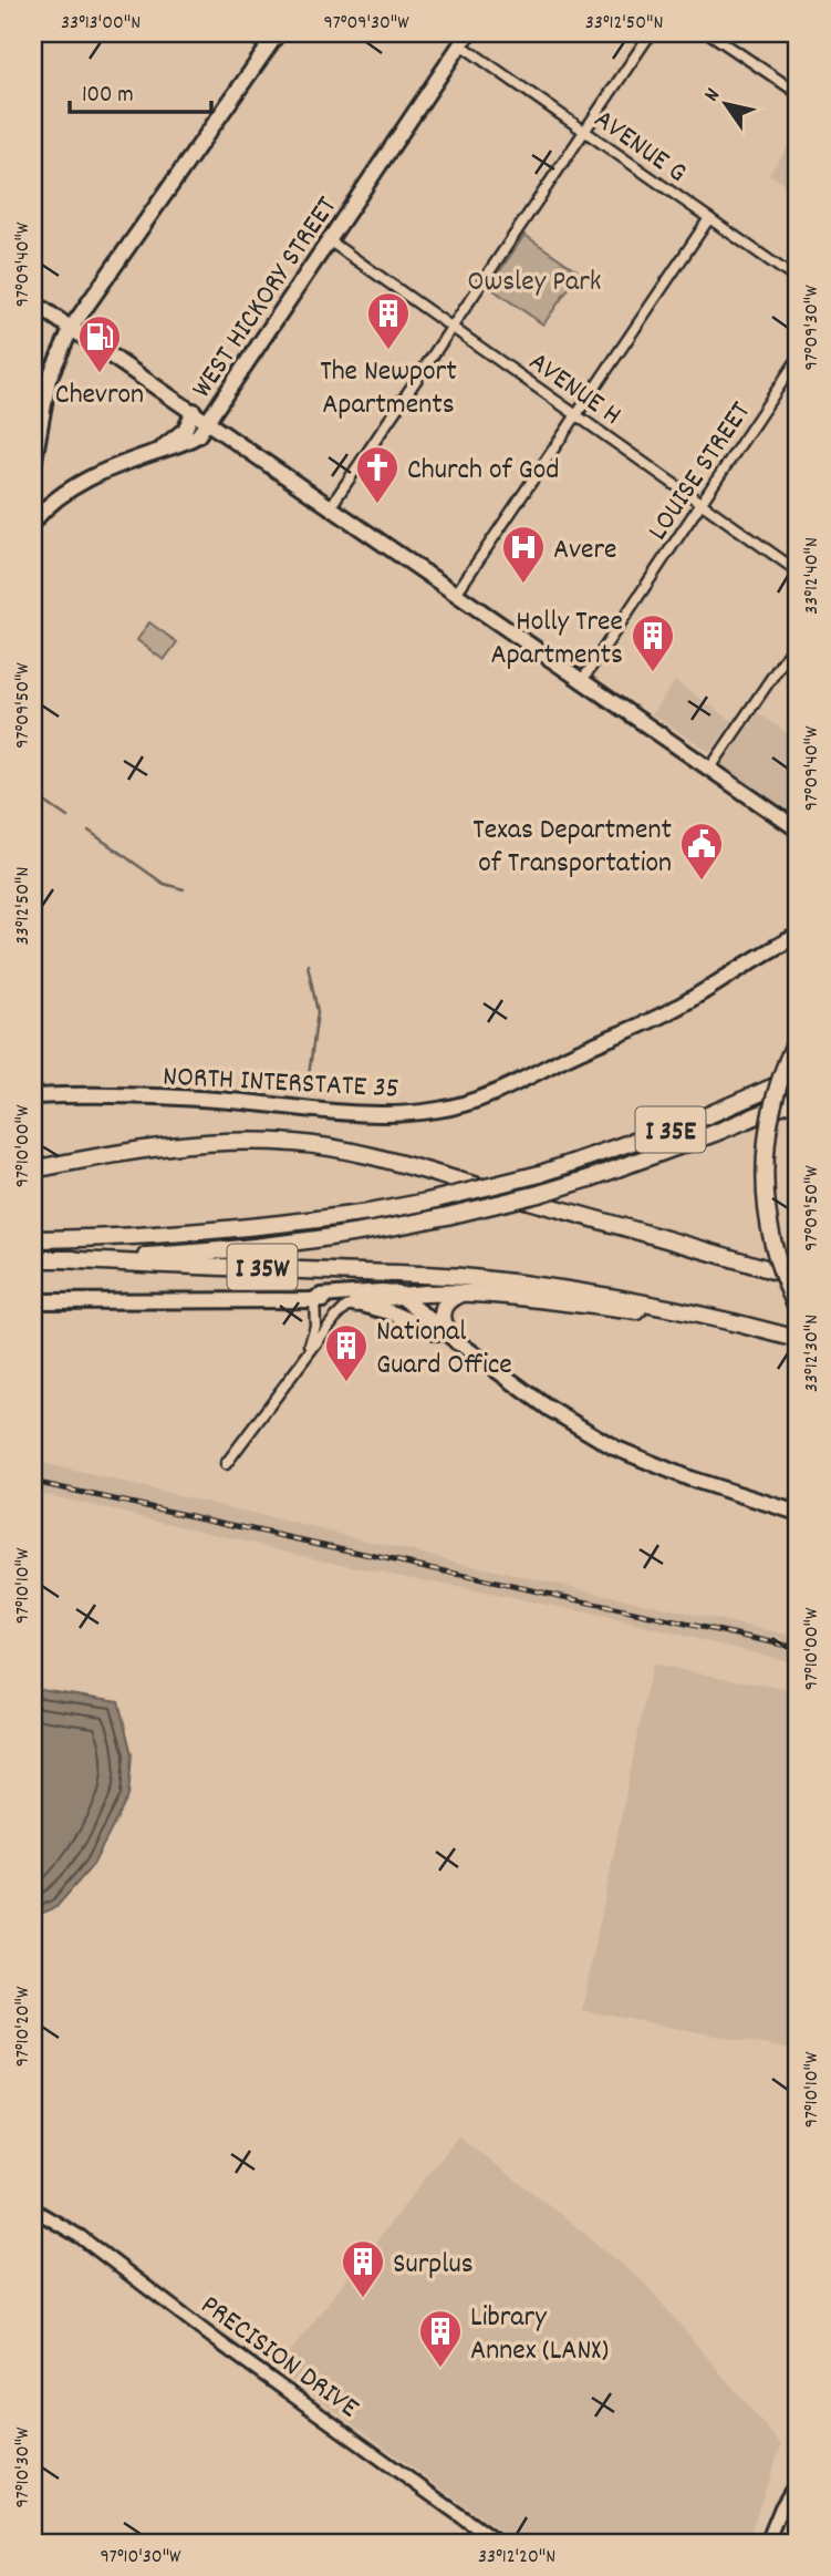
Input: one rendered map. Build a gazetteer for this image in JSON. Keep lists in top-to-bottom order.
{
  "streets": {
    "highway": ["I 35E", "I 35W"],
    "main road": ["WEST HICKORY STREET", "NORTH INTERSTATE 35"],
    "street": [
      "AVENUE G",
      "AVENUE H",
      "LOUISE STREET",
      "PRECISION DRIVE"
    ]
  },
  "crossings": [
    ["AVENUE G", "WEST HICKORY STREET"],
    ["WEST HICKORY STREET", "AVENUE H"],
    ["AVENUE H", "LOUISE STREET"],
    ["I 35E", "I 35W"]
  ],
  "parks": ["Owsley Park"],
  "places": {
    "building": [
      "The Newport Apartments",
      "Holly Tree Apartments",
      "National Guard Office",
      "Surplus",
      "Library Annex (LANX)"
    ],
    "fuel station": ["Chevron"],
    "church": ["Church of God"],
    "hospital": ["Avere"],
    "public building": ["Texas Department of Transportation"]
  },
  "scale_bar": "100 m",
  "north": "top left",
  "coordinates": [
    "33°13'00\"N",
    "97°09'30\"W",
    "33°12'50\"N",
    "97°09'40\"W",
    "33°12'40\"N",
    "97°09'50\"W",
    "97°10'00\"W",
    "33°12'30\"N",
    "97°10'10\"W",
    "97°10'20\"W",
    "97°10'30\"W",
    "33°12'20\"N"
  ]
}
